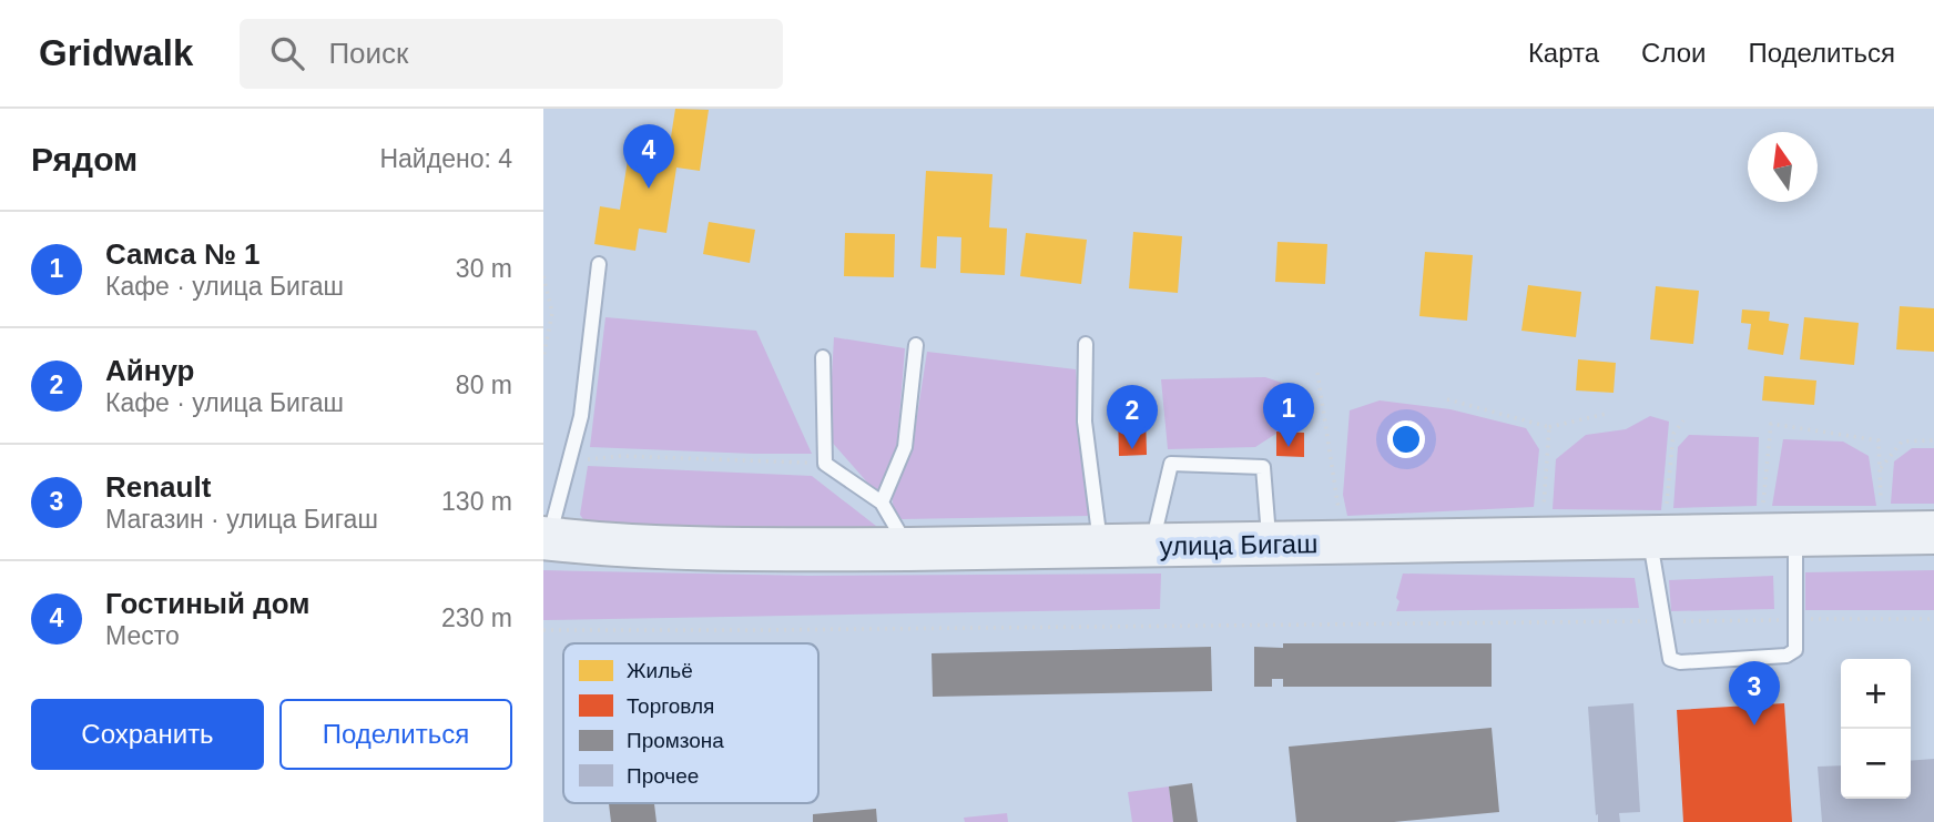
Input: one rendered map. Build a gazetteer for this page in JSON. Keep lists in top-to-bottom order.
{
  "streets": {
    "main road": ["улица Бигаш"]
  },
  "legend": [
    "Жильё",
    "Торговля",
    "Промзона",
    "Прочее"
  ],
  "north": "top",
  "page": {
    "header": "Gridwalk",
    "search": "Поиск",
    "nav": ["Карта", "Слои", "Поделиться"],
    "heading": ["Рядом", "Найдено: 4"],
    "pins": [
      "4",
      "1",
      "2",
      "3"
    ],
    "list": [
      {
        "mark": "1",
        "name": "Самса № 1",
        "note": "Кафе · улица Бигаш",
        "value": "30 m"
      },
      {
        "mark": "2",
        "name": "Айнур",
        "note": "Кафе · улица Бигаш",
        "value": "80 m"
      },
      {
        "mark": "3",
        "name": "Renault",
        "note": "Магазин · улица Бигаш",
        "value": "130 m"
      },
      {
        "mark": "4",
        "name": "Гостиный дом",
        "note": "Место",
        "value": "230 m"
      }
    ],
    "map_buttons": ["+", "−"],
    "buttons": ["Сохранить", "Поделиться"]
  }
}
